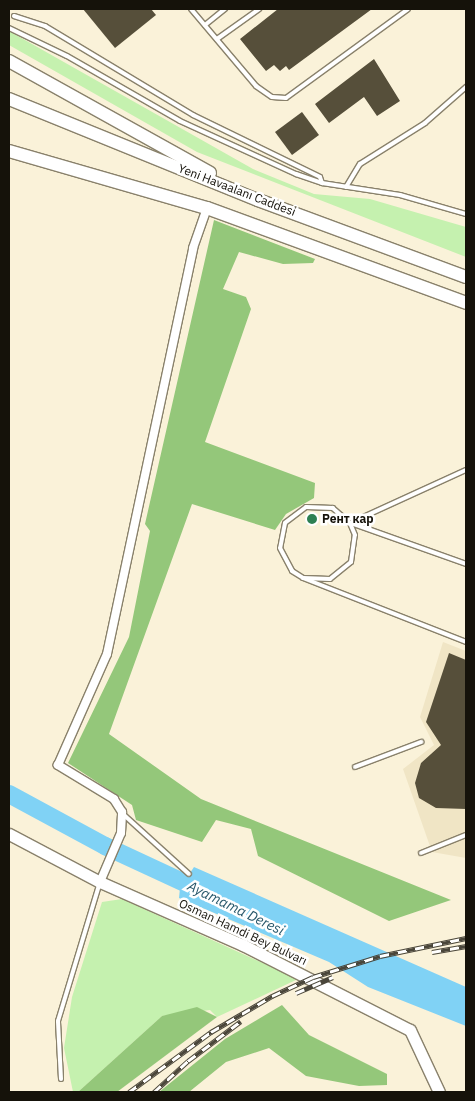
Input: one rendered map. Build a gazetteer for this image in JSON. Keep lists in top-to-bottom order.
{
  "streets": {
    "main road": ["Yeni Havaalanı Caddesi"],
    "street": ["Osman Hamdi Bey Bulvarı"]
  },
  "water": ["Ayamama Deresi"],
  "places": ["Рент кар"]
}
